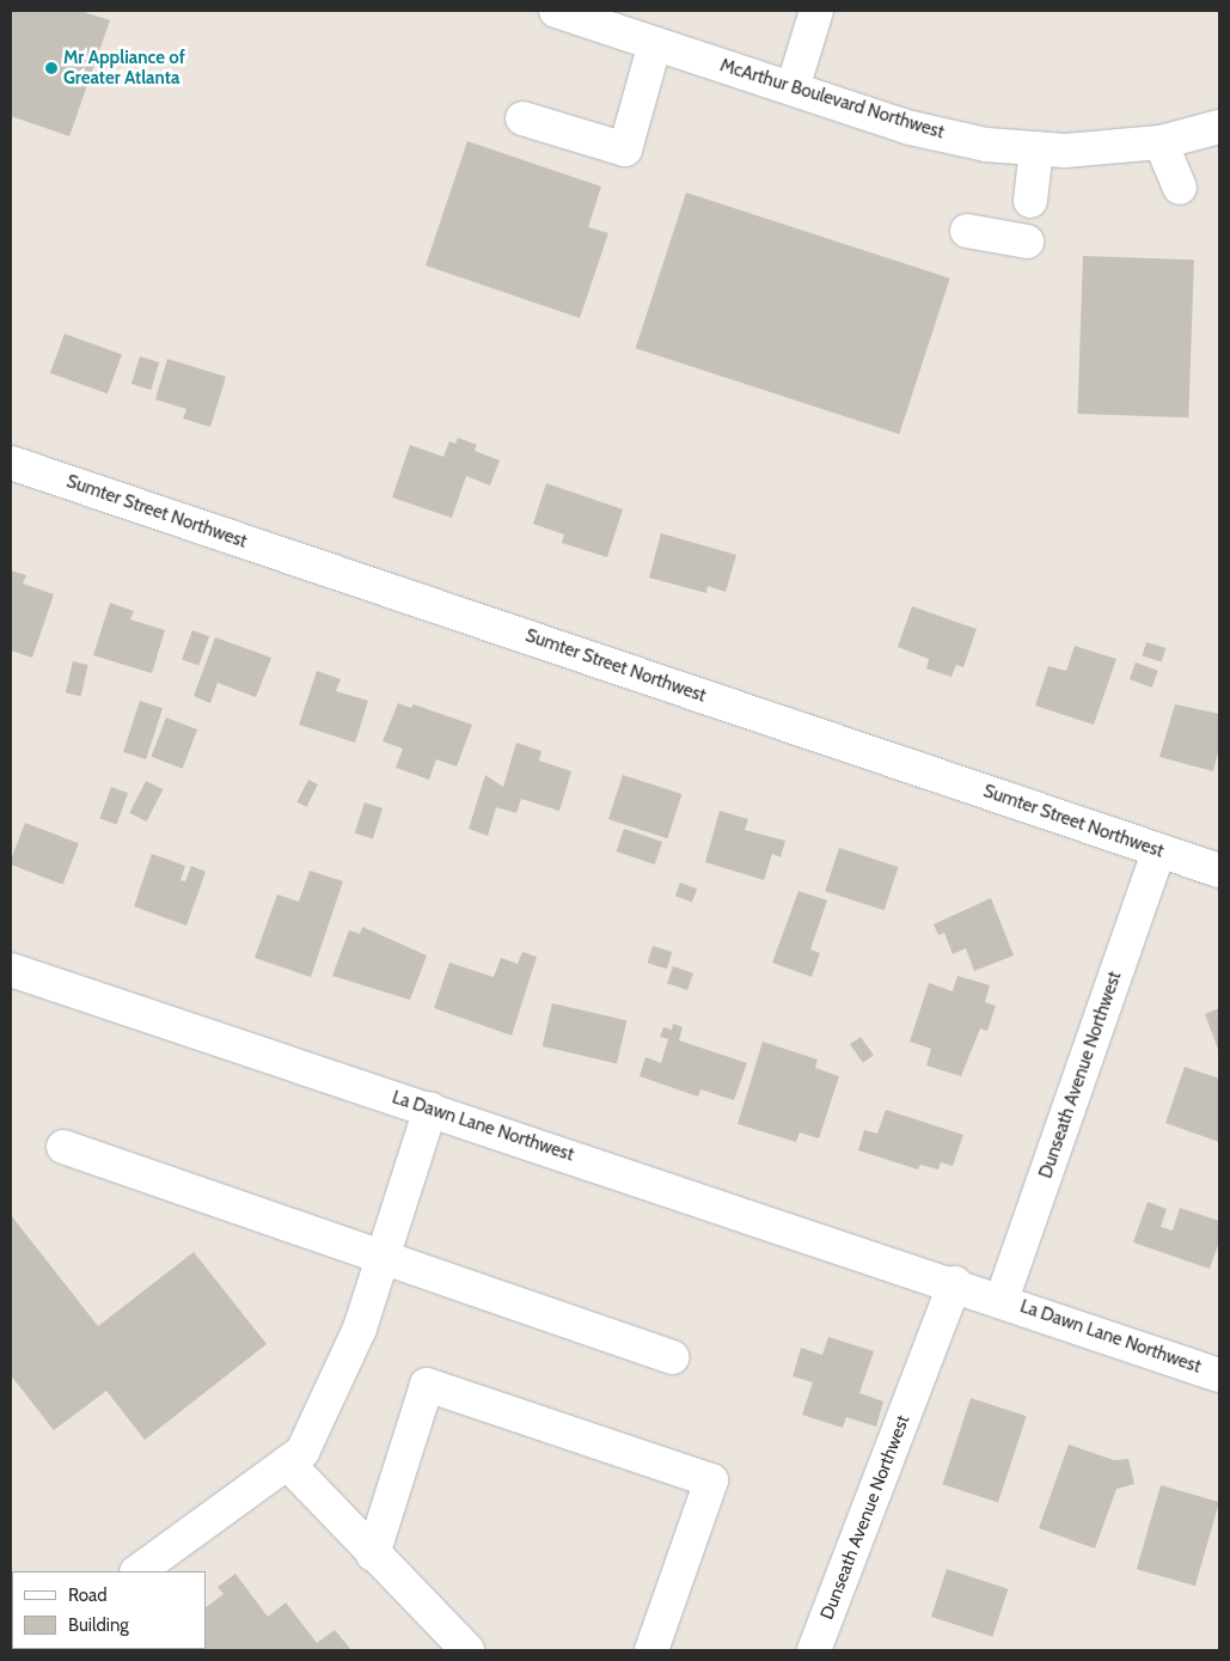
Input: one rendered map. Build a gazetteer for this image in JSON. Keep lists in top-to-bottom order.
{
  "streets": {
    "street": [
      "McArthur Boulevard Northwest",
      "Sumter Street Northwest",
      "Dunseath Avenue Northwest",
      "La Dawn Lane Northwest"
    ]
  },
  "crossings": [
    ["Sumter Street Northwest", "Dunseath Avenue Northwest"],
    ["Dunseath Avenue Northwest", "La Dawn Lane Northwest"]
  ],
  "places": ["Mr Appliance of Greater Atlanta"],
  "legend": ["Road", "Building"]
}
